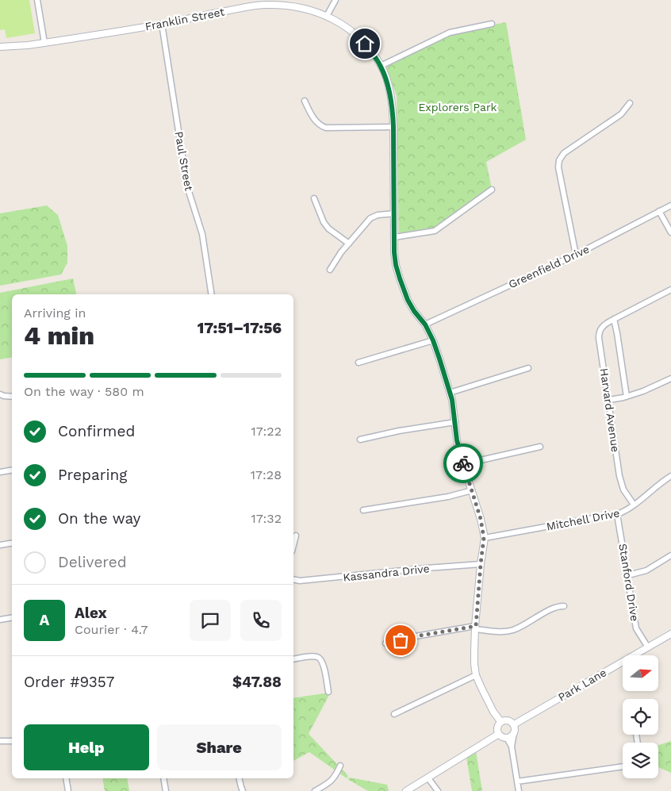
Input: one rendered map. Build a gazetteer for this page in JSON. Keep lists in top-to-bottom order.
{
  "streets": {
    "street": [
      "Franklin Street",
      "Paul Street",
      "Greenfield Drive",
      "Harvard Avenue",
      "Mitchell Drive",
      "Kassandra Drive",
      "Stanford Drive",
      "Park Lane"
    ]
  },
  "crossings": [
    ["Franklin Street", "Paul Street"],
    ["Franklin Street", "Greenfield Drive"],
    ["Franklin Street", "Mitchell Drive"],
    ["Franklin Street", "Kassandra Drive"],
    ["Franklin Street", "Park Lane"],
    ["Harvard Avenue", "Mitchell Drive"],
    ["Mitchell Drive", "Stanford Drive"],
    ["Stanford Drive", "Park Lane"]
  ],
  "parks": ["Explorers Park"],
  "north": "right",
  "page": {
    "heading": ["4 min", "Arriving in", "17:51–17:56"],
    "panel": [
      "Alex",
      "Courier · 4.7",
      "Order #9357",
      "$47.88"
    ],
    "bar": "On the way · 580 m",
    "list": [
      ["Confirmed", "17:22"],
      ["Preparing", "17:28"],
      ["On the way", "17:32"],
      "Delivered"
    ],
    "round": "A",
    "buttons": ["Help", "Share"]
  }
}
